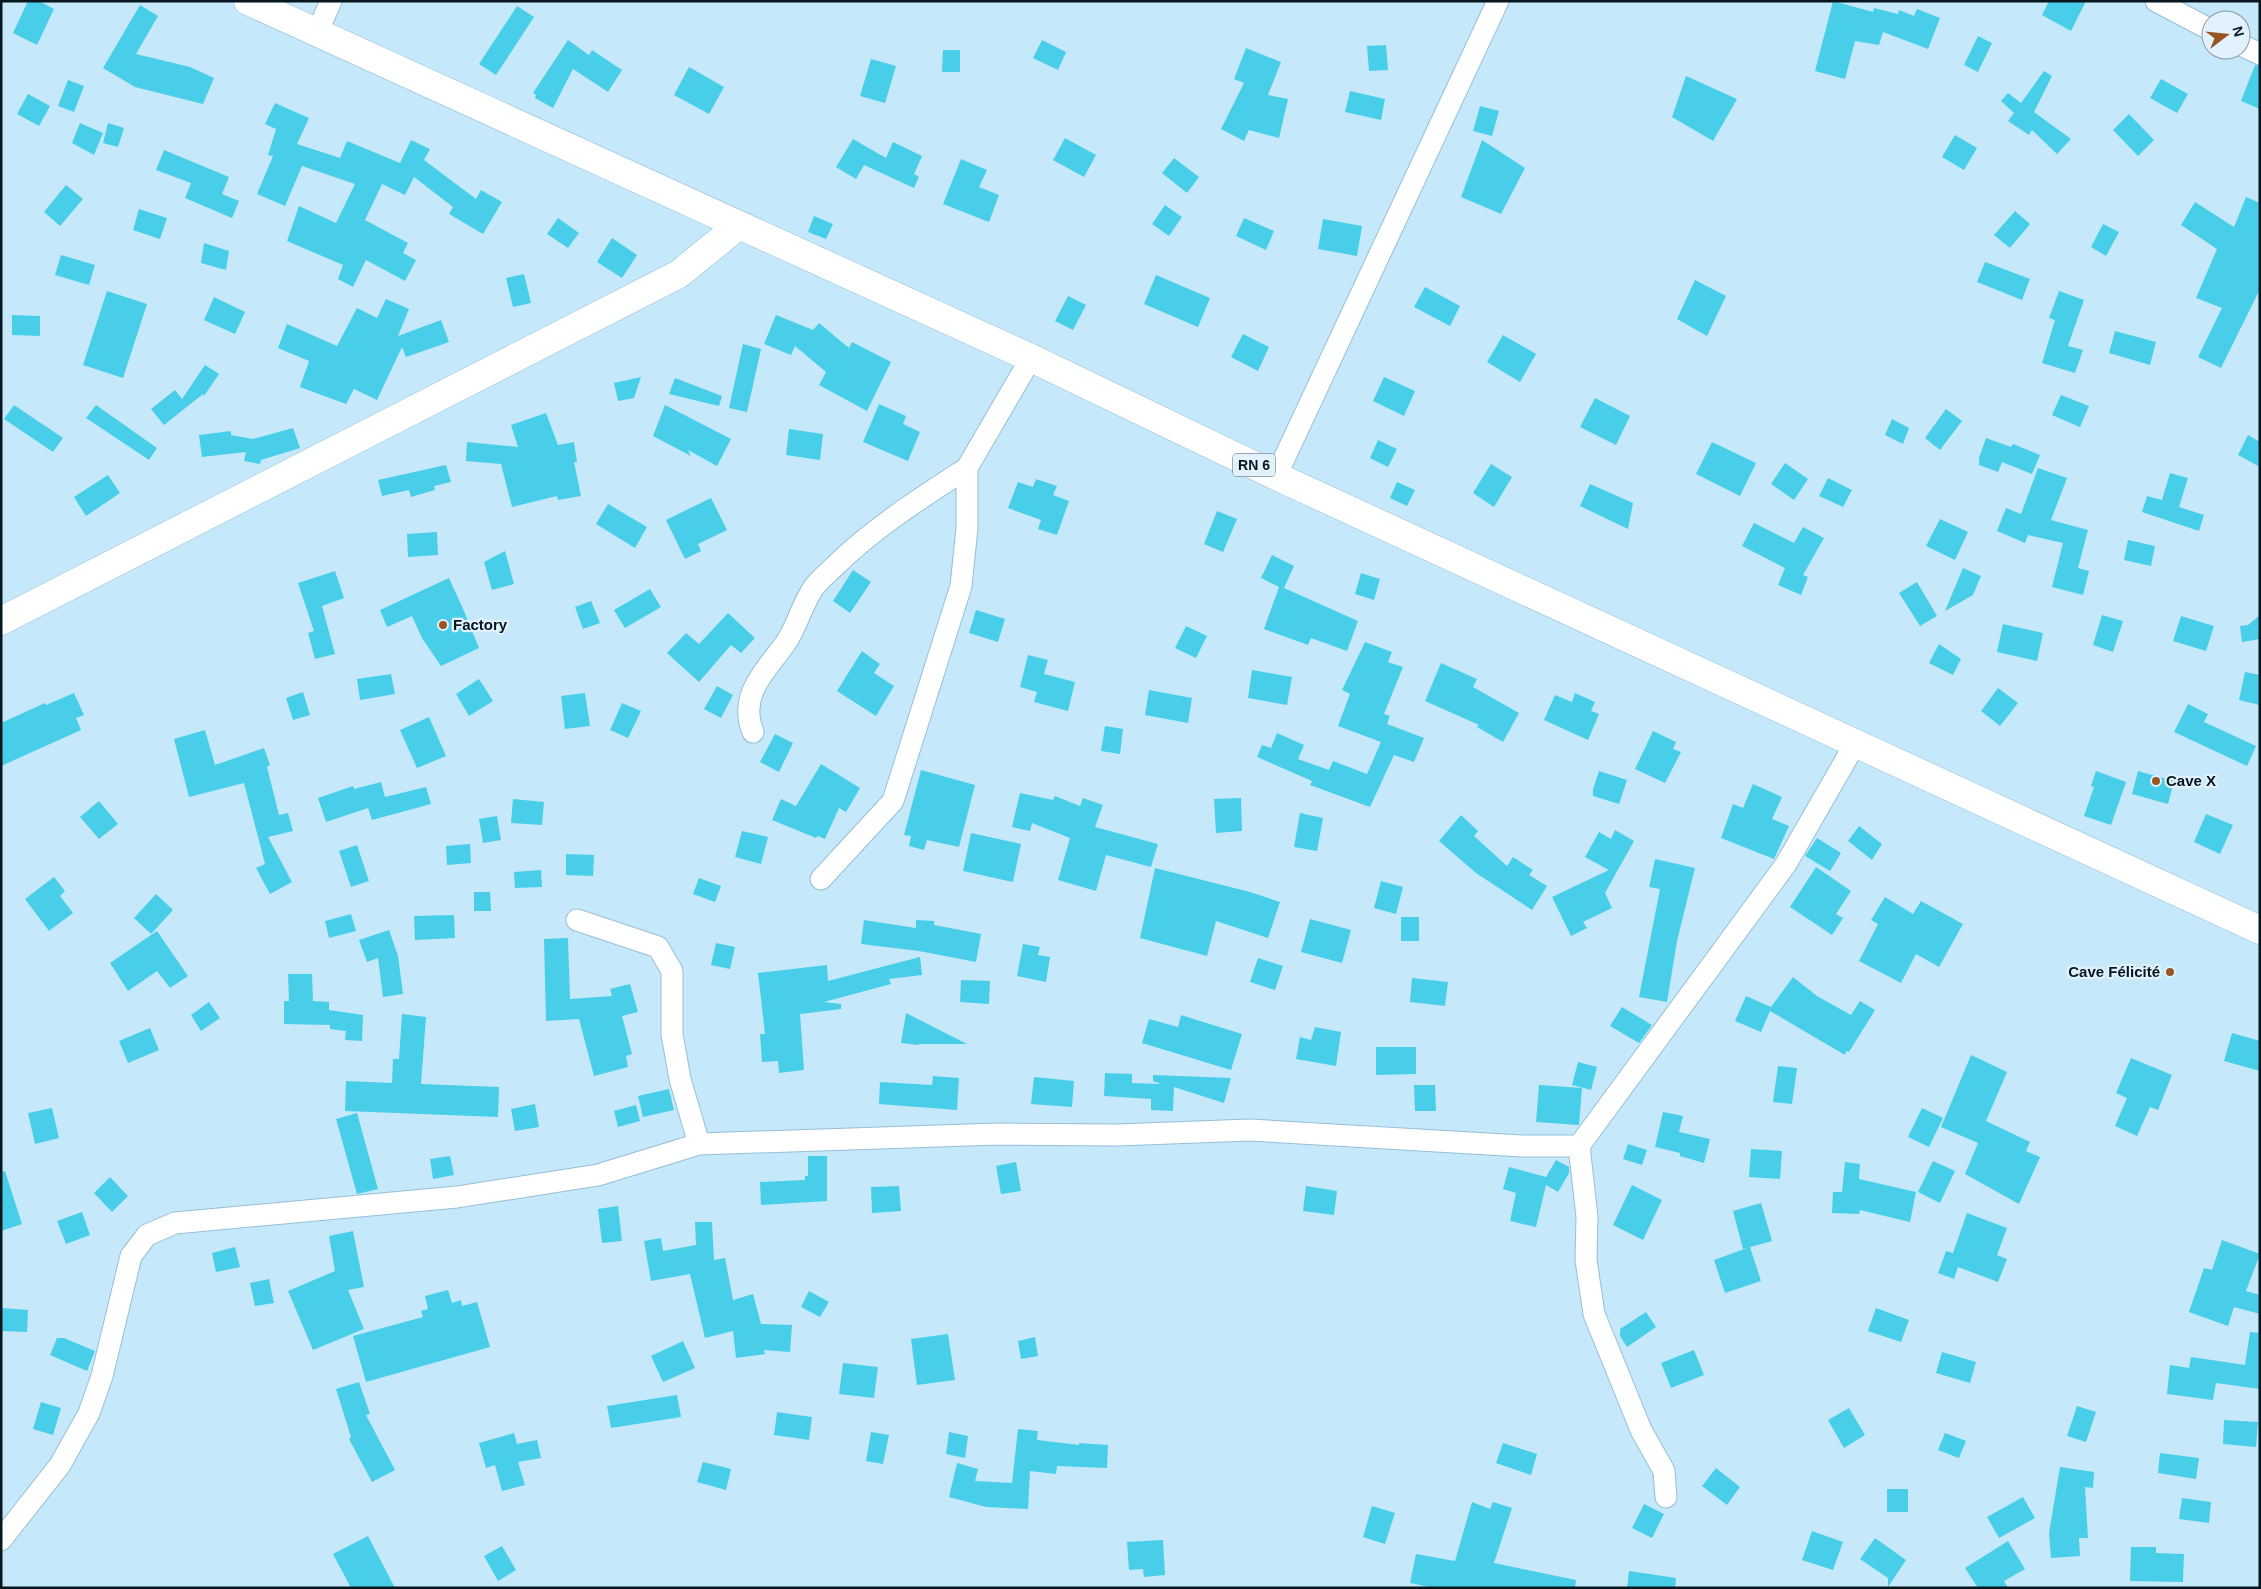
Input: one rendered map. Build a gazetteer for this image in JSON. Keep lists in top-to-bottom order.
{
  "streets": {
    "main road": ["RN 6"]
  },
  "places": ["Factory", "Cave X", "Cave Félicité"],
  "north": "right"
}
